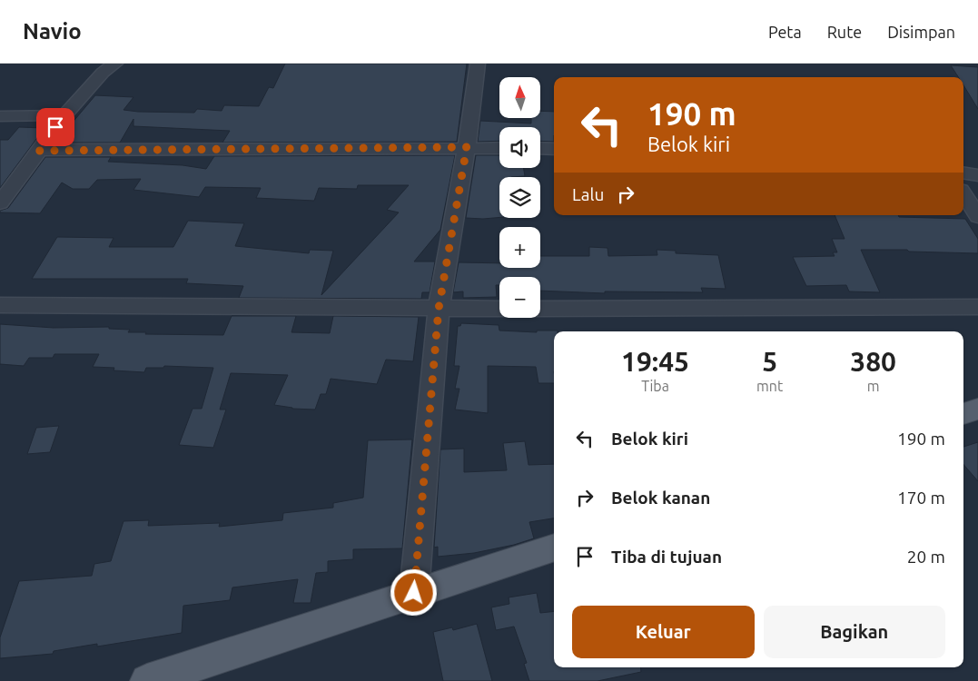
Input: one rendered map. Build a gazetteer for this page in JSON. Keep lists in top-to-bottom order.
{
  "north": "top",
  "page": {
    "header": "Navio",
    "nav": ["Peta", "Rute", "Disimpan"],
    "map_buttons": ["+", "−"],
    "turn": ["190 m", "Belok kiri"],
    "then": "Lalu",
    "eta": [
      "19:45",
      "Tiba",
      "5",
      "mnt",
      "380",
      "m"
    ],
    "list": [
      {
        "name": "Belok kiri",
        "value": "190 m"
      },
      {
        "name": "Belok kanan",
        "value": "170 m"
      },
      {
        "name": "Tiba di tujuan",
        "value": "20 m"
      }
    ],
    "buttons": ["Keluar", "Bagikan"]
  }
}
